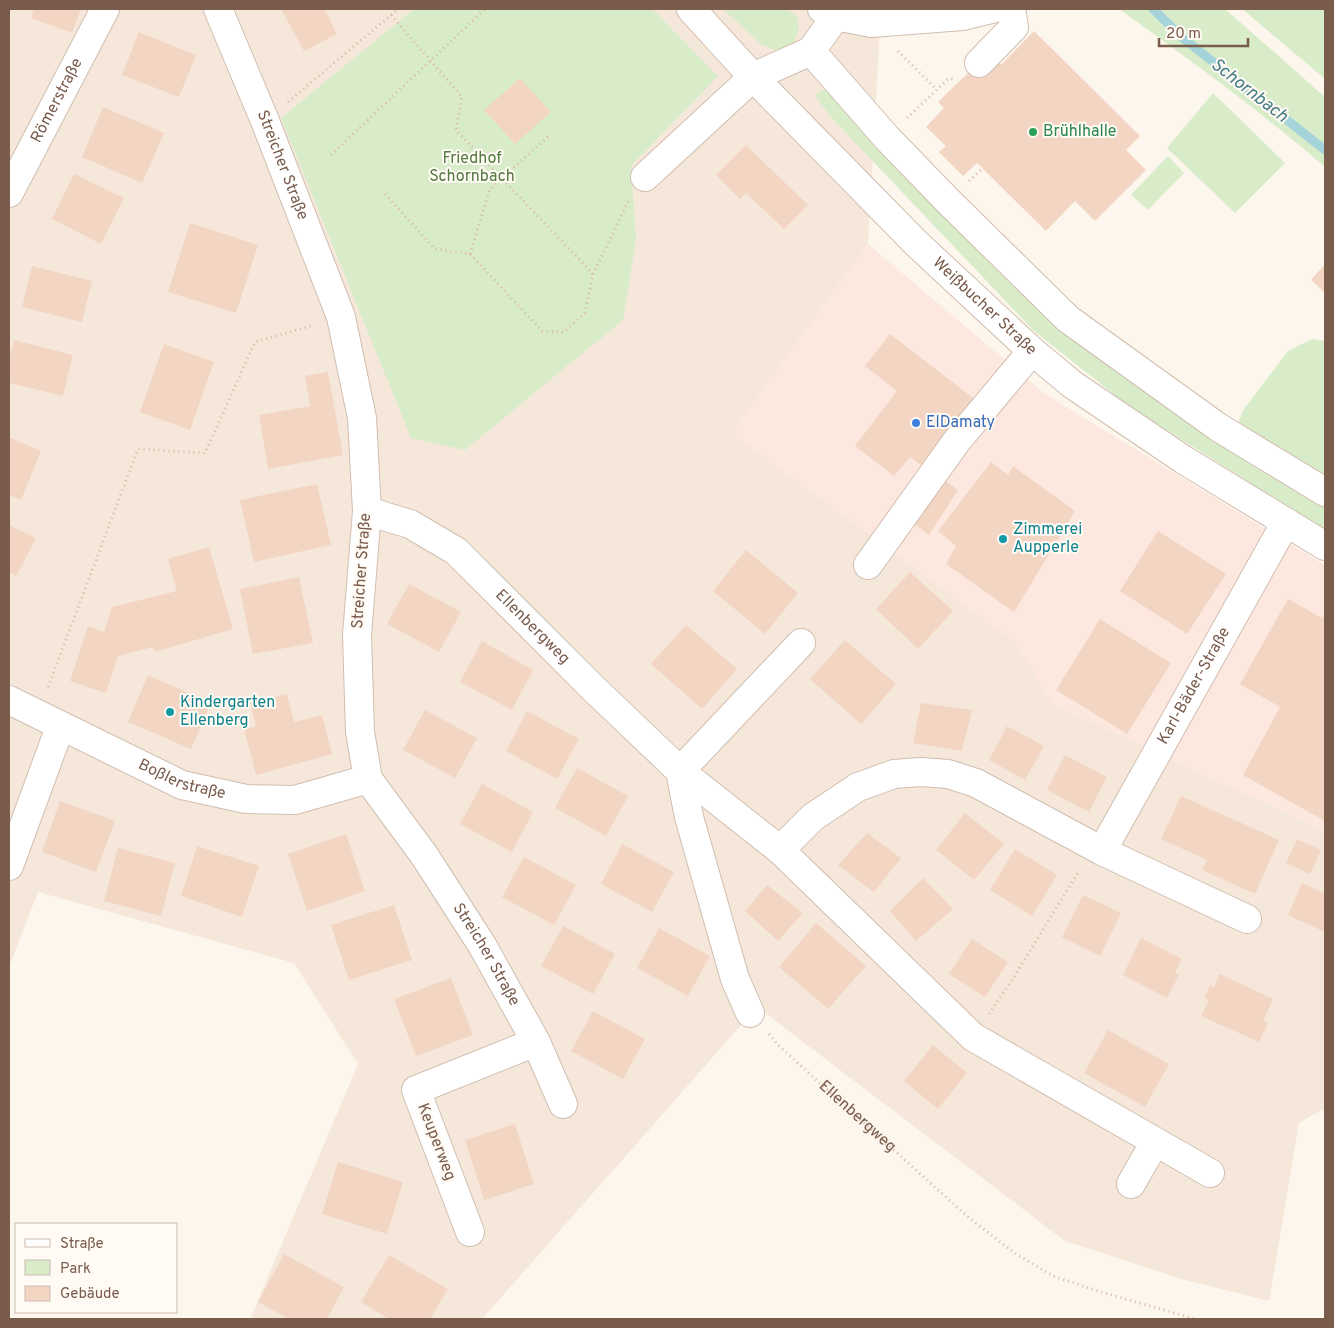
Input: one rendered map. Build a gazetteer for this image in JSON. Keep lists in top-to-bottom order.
{
  "streets": {
    "street": [
      "Römerstraße",
      "Streicher Straße",
      "Weißbucher Straße",
      "Ellenbergweg",
      "Karl-Bäder-Straße",
      "Boßlerstraße",
      "Keuperweg"
    ]
  },
  "crossings": [
    ["Streicher Straße", "Ellenbergweg"],
    ["Streicher Straße", "Boßlerstraße"],
    ["Streicher Straße", "Keuperweg"],
    ["Weißbucher Straße", "Karl-Bäder-Straße"]
  ],
  "water": ["Schornbach"],
  "parks": ["Friedhof Schornbach"],
  "places": [
    "Brühlhalle",
    "ElDamaty",
    "Zimmerei Aupperle",
    "Kindergarten Ellenberg"
  ],
  "legend": ["Straße", "Park", "Gebäude"],
  "scale_bar": "20 m"
}
